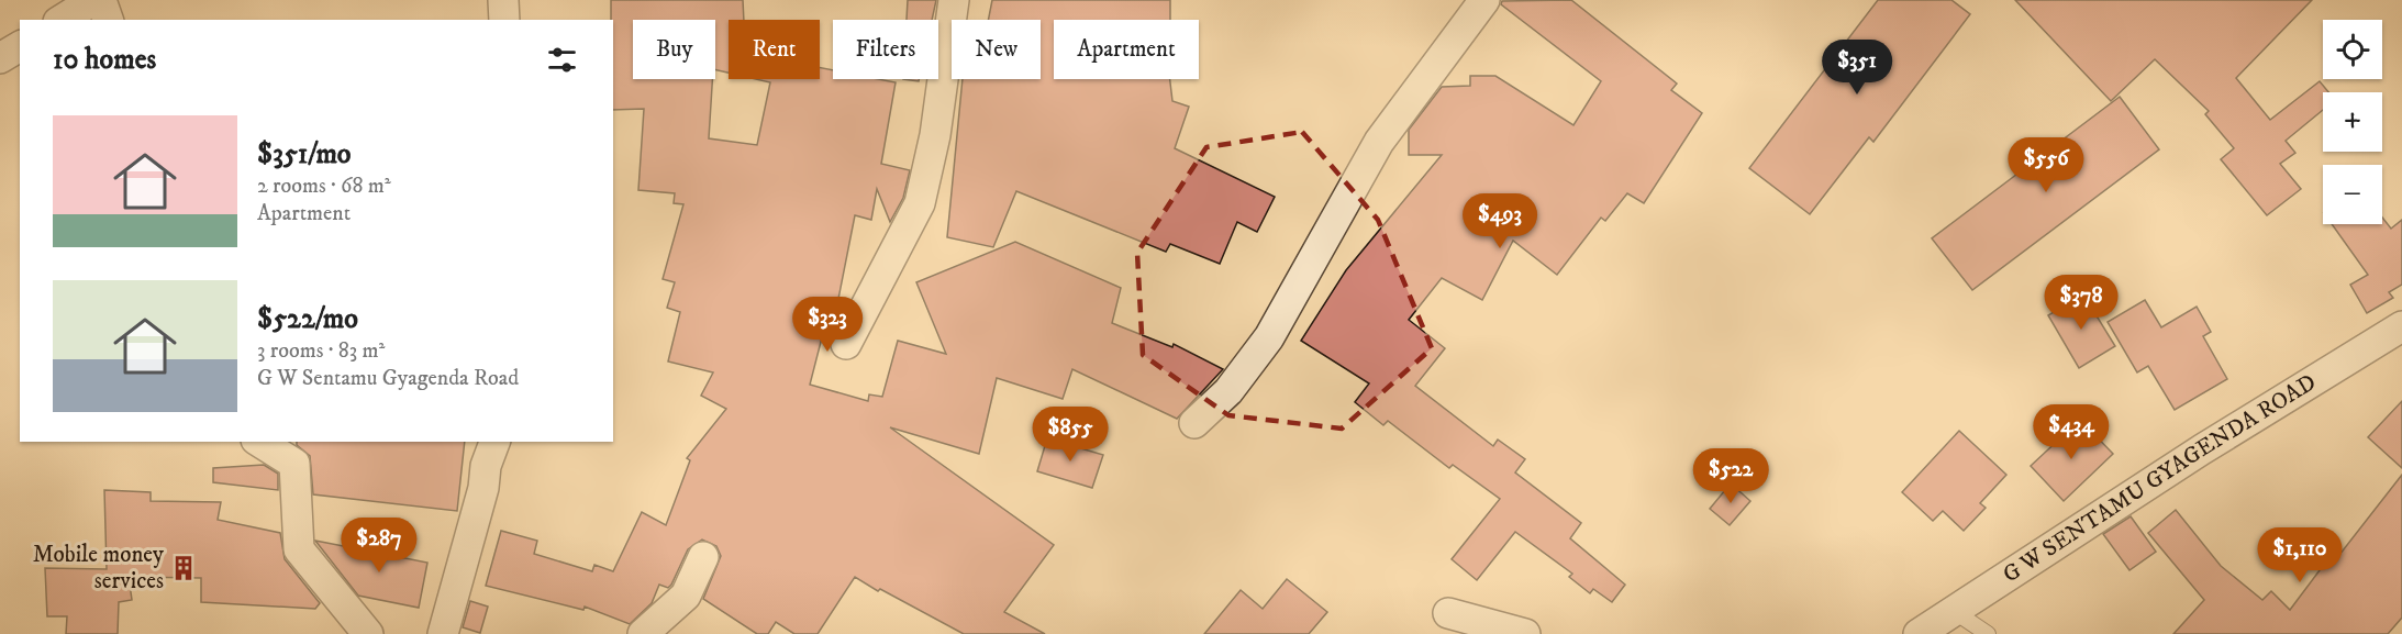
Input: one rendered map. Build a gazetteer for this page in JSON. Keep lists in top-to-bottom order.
{
  "streets": {
    "street": ["G W SENTAMU GYAGENDA ROAD"]
  },
  "places": {
    "building": ["Mobile money services"]
  },
  "page": {
    "map_buttons": ["+", "−"],
    "chip": [
      "Buy",
      "Rent",
      "Filters",
      "New",
      "Apartment"
    ],
    "heading": "10 homes",
    "price": [
      "$351",
      "$556",
      "$493",
      "$378",
      "$323",
      "$434",
      "$855",
      "$522",
      "$287",
      "$1,110"
    ],
    "list": [
      {
        "name": "$351/mo",
        "note": "2 rooms · 68 m² · Apartment"
      },
      {
        "name": "$522/mo",
        "note": "3 rooms · 83 m² · G W Sentamu Gyagenda Road"
      }
    ]
  }
}
